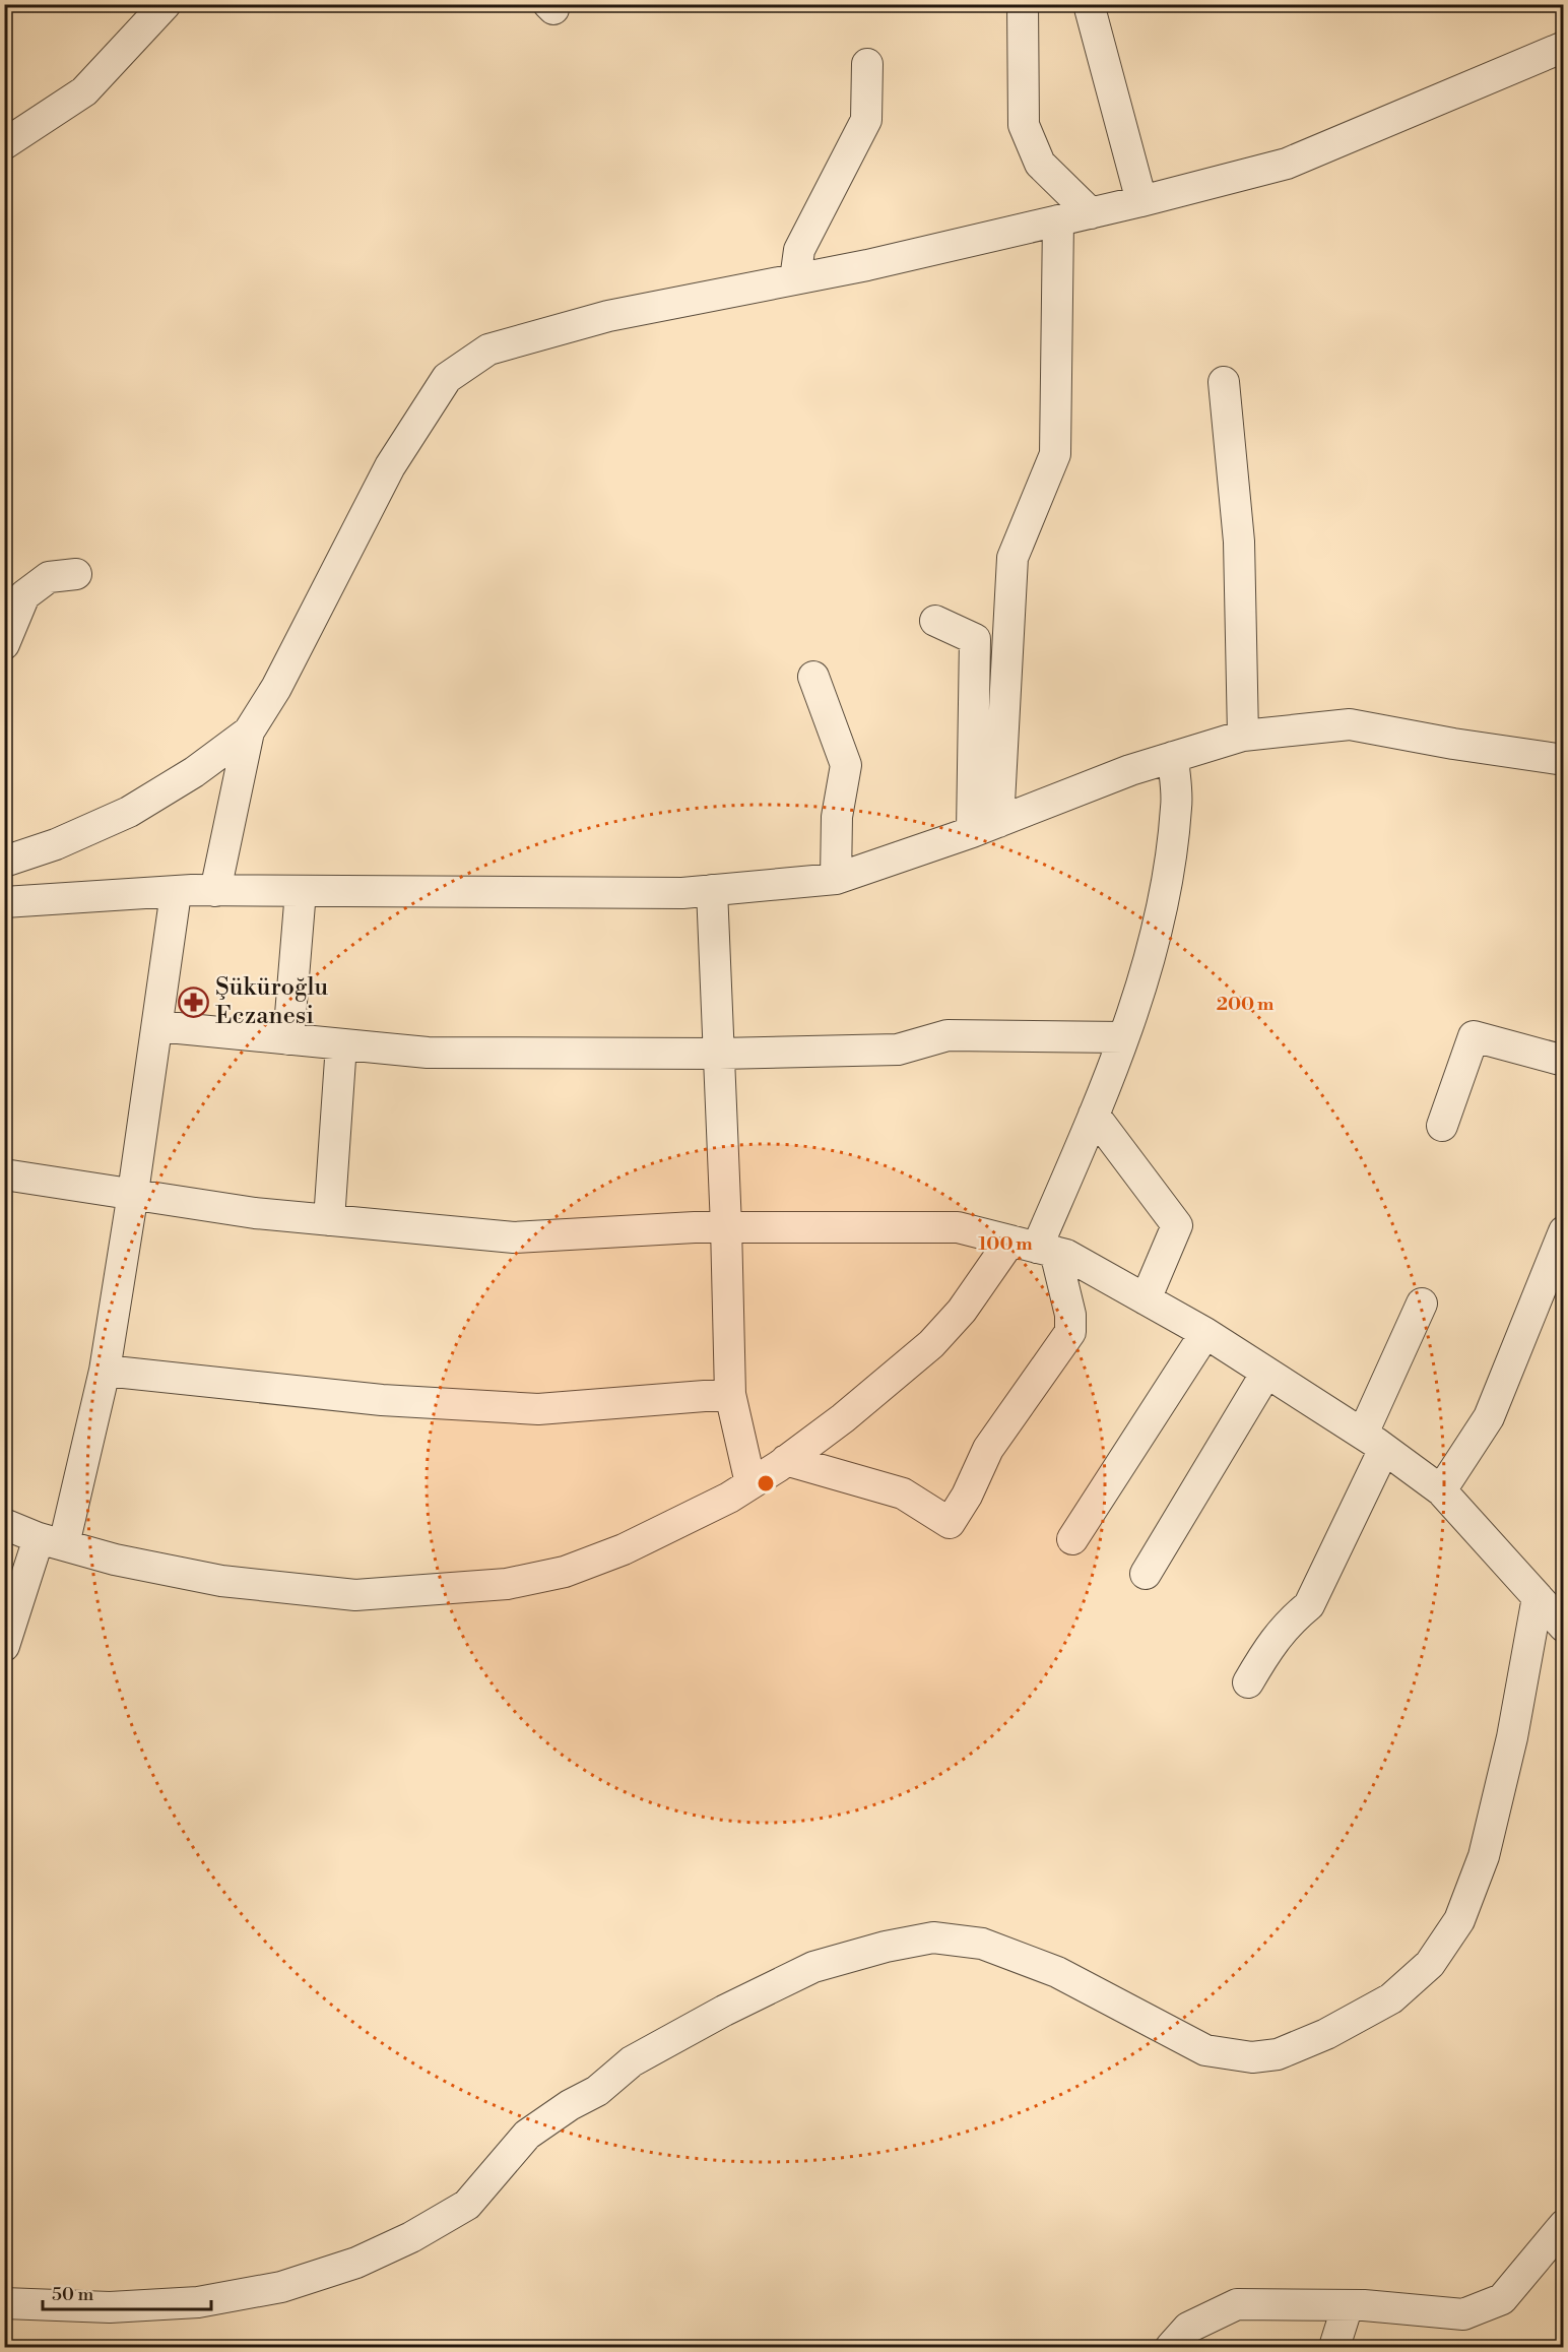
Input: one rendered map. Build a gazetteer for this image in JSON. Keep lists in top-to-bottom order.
{
  "places": {
    "pharmacy": ["Şüküroğlu Eczanesi"]
  },
  "scale_bar": "50 m",
  "rings": ["200 m", "100 m"]
}
